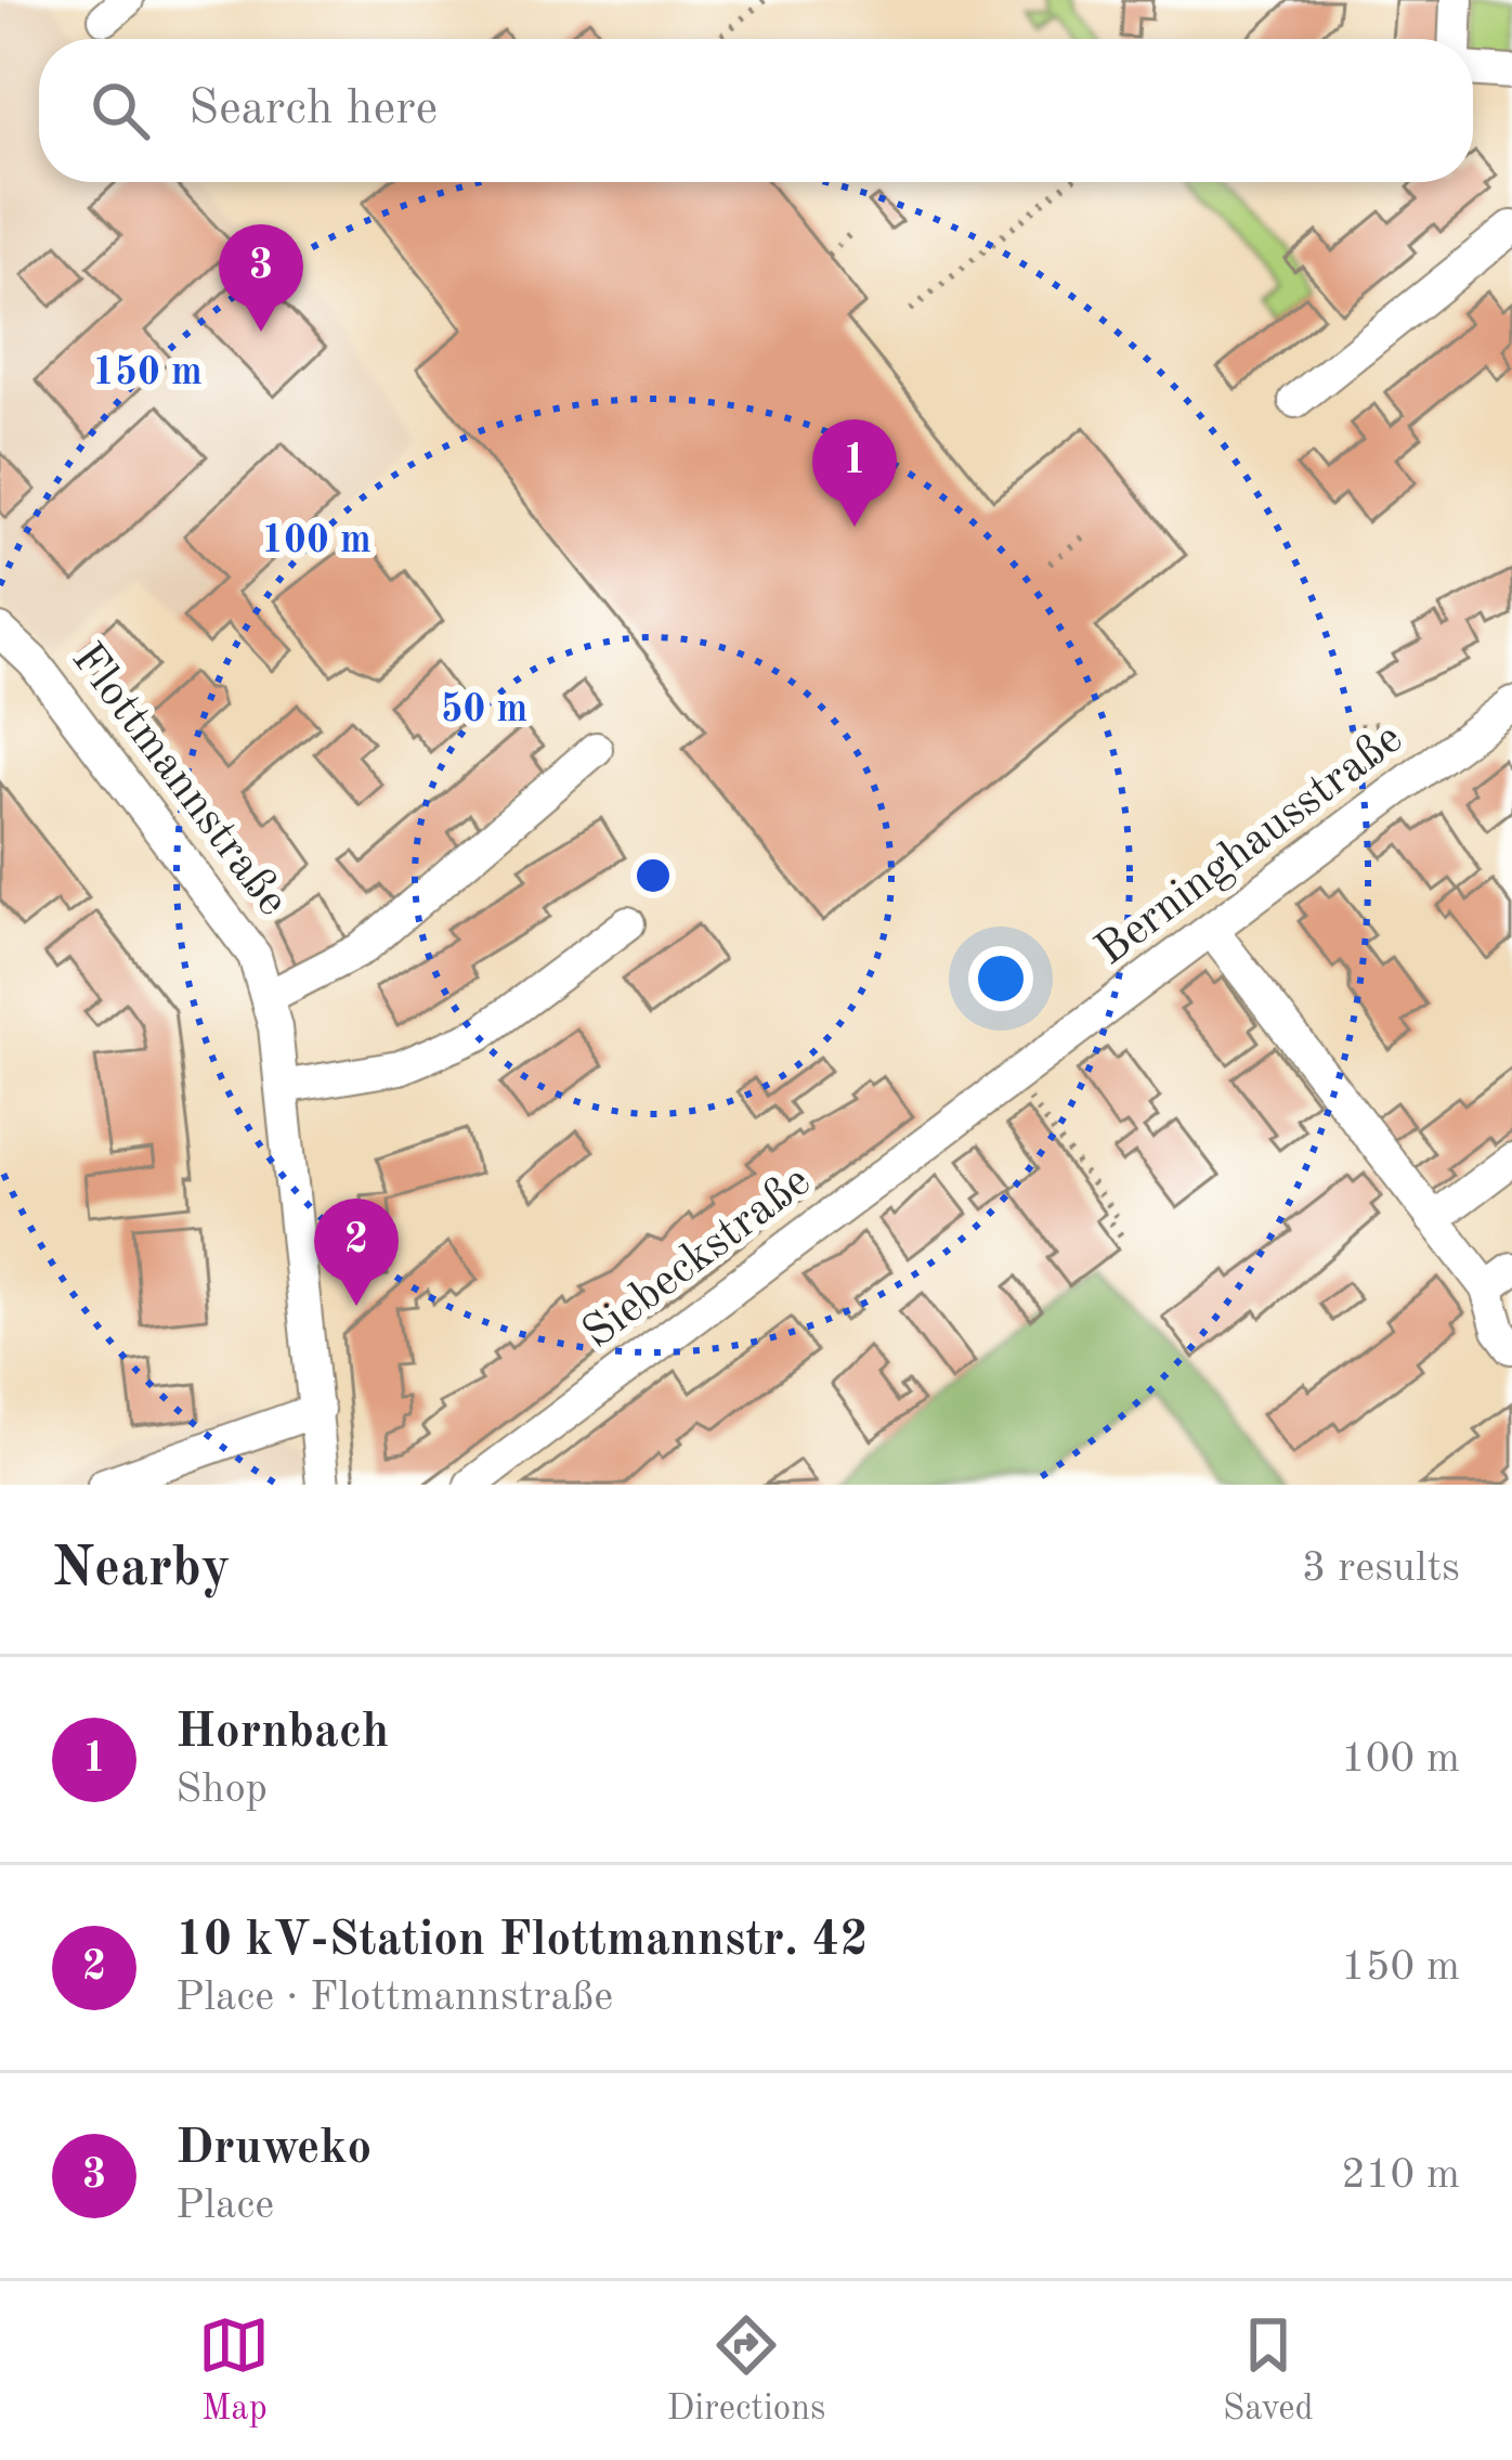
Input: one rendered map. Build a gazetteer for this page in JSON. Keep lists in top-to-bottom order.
{
  "streets": {
    "street": ["Flottmannstraße", "Berninghausstraße", "Siebeckstraße"]
  },
  "crossings": [
    ["Berninghausstraße", "Siebeckstraße"]
  ],
  "page": {
    "search": "Search here",
    "pins": ["3", "1", "2"],
    "heading": ["Nearby", "3 results"],
    "list": [
      {
        "mark": "1",
        "name": "Hornbach",
        "note": "Shop",
        "value": "100 m"
      },
      {
        "mark": "2",
        "name": "10 kV-Station Flottmannstr. 42",
        "note": "Place · Flottmannstraße",
        "value": "150 m"
      },
      {
        "mark": "3",
        "name": "Druweko",
        "note": "Place",
        "value": "210 m"
      }
    ],
    "nav": ["Map", "Directions", "Saved"]
  },
  "rings": ["150 m", "100 m", "50 m"]
}
